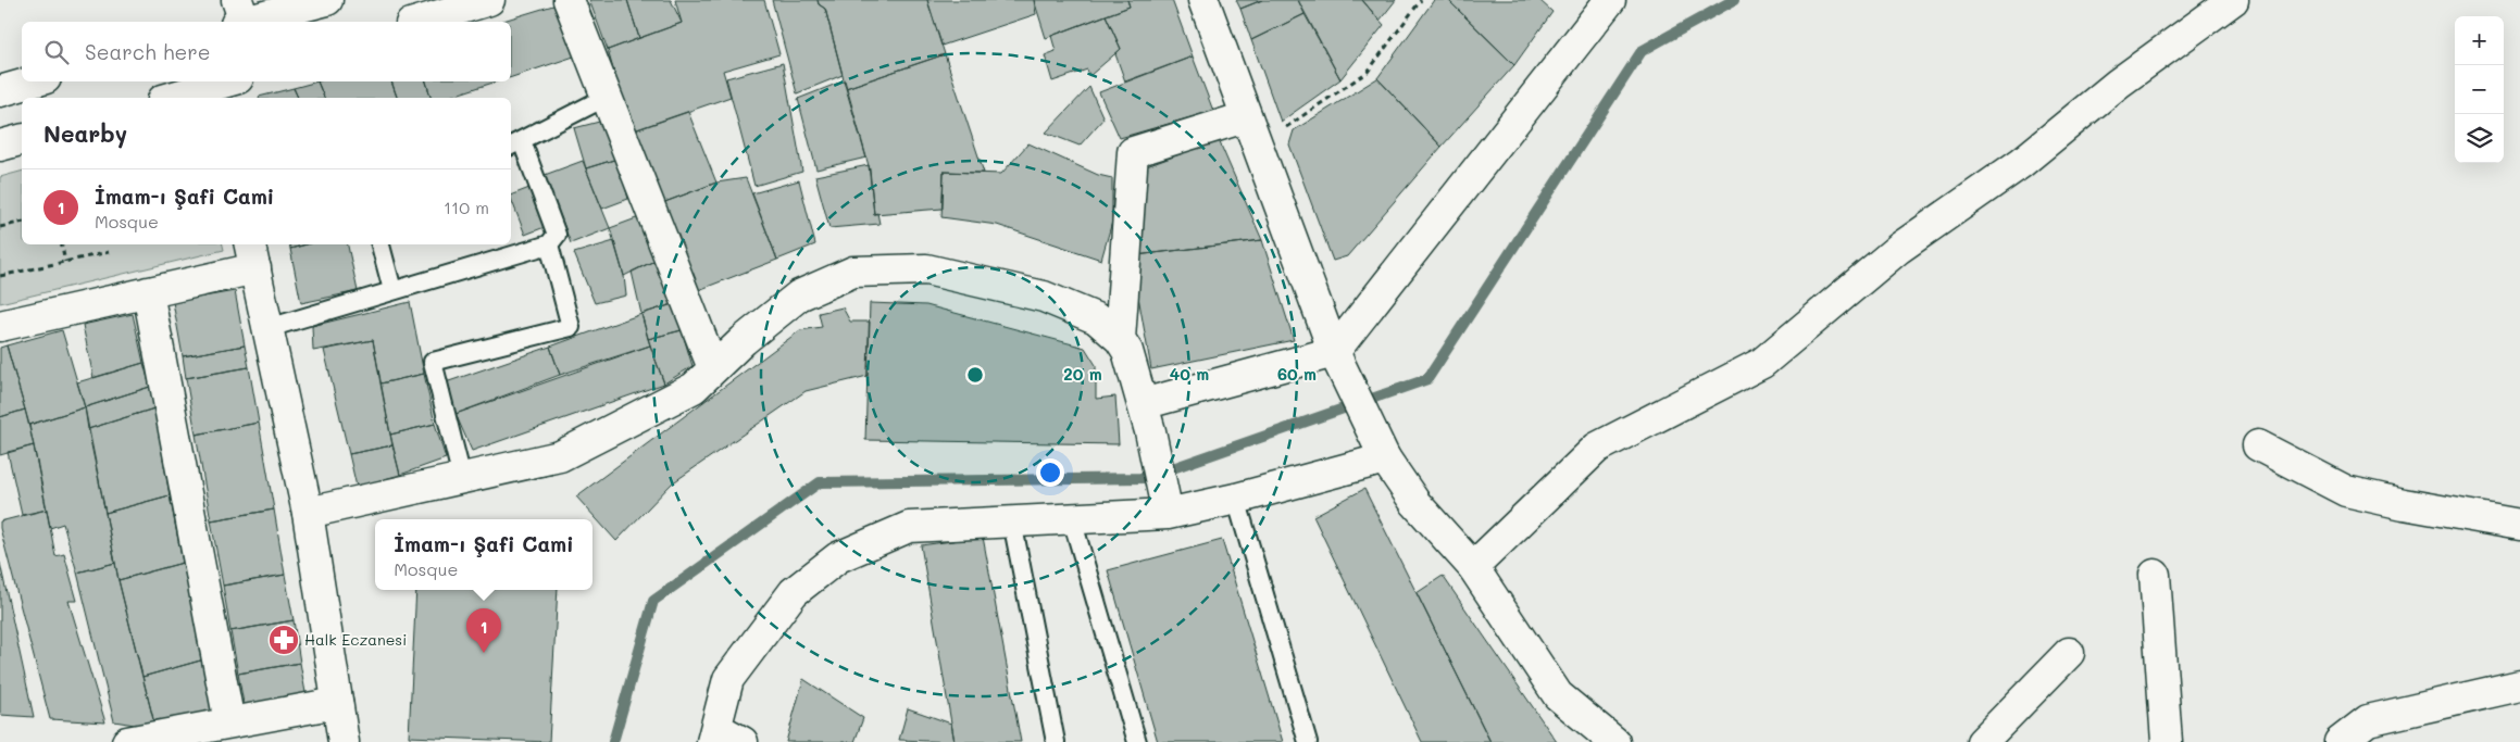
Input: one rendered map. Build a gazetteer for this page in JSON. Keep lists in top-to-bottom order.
{
  "places": {
    "pharmacy": ["Halk Eczanesi"]
  },
  "page": {
    "map_buttons": ["+", "−"],
    "search": "Search here",
    "heading": "Nearby",
    "list": [
      {
        "mark": "1",
        "name": "İmam-ı Şafi Cami",
        "note": "Mosque",
        "value": "110 m"
      }
    ],
    "popup": ["İmam-ı Şafi Cami", "Mosque"],
    "pins": "1"
  },
  "rings": ["20 m", "40 m", "60 m"]
}
